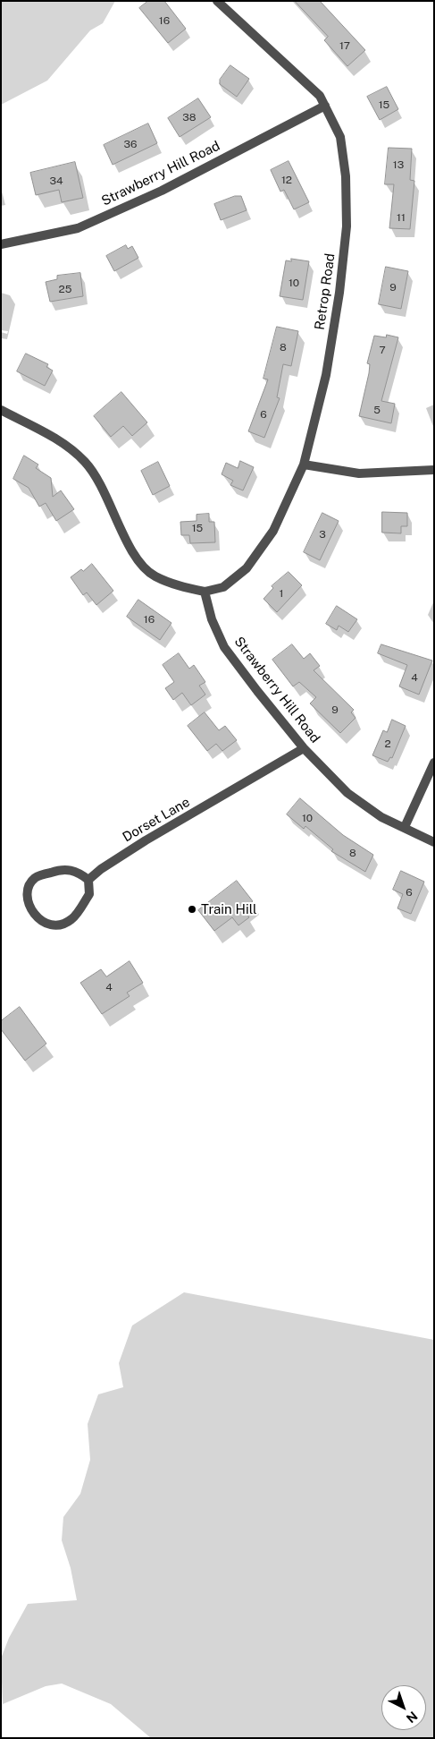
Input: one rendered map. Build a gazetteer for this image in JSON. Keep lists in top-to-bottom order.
{
  "streets": {
    "street": ["Strawberry Hill Road", "Retrop Road", "Dorset Lane"]
  },
  "crossings": [
    ["Strawberry Hill Road", "Retrop Road"],
    ["Strawberry Hill Road", "Dorset Lane"]
  ],
  "places": ["Train Hill"],
  "house_numbers": [
    "16",
    "17",
    "15",
    "38",
    "36",
    "13",
    "12",
    "34",
    "11",
    "10",
    "9",
    "25",
    "8",
    "7",
    "5",
    "6",
    "15",
    "3",
    "1",
    "16",
    "4",
    "9",
    "2",
    "10",
    "8",
    "6",
    "4"
  ],
  "north": "bottom right"
}
